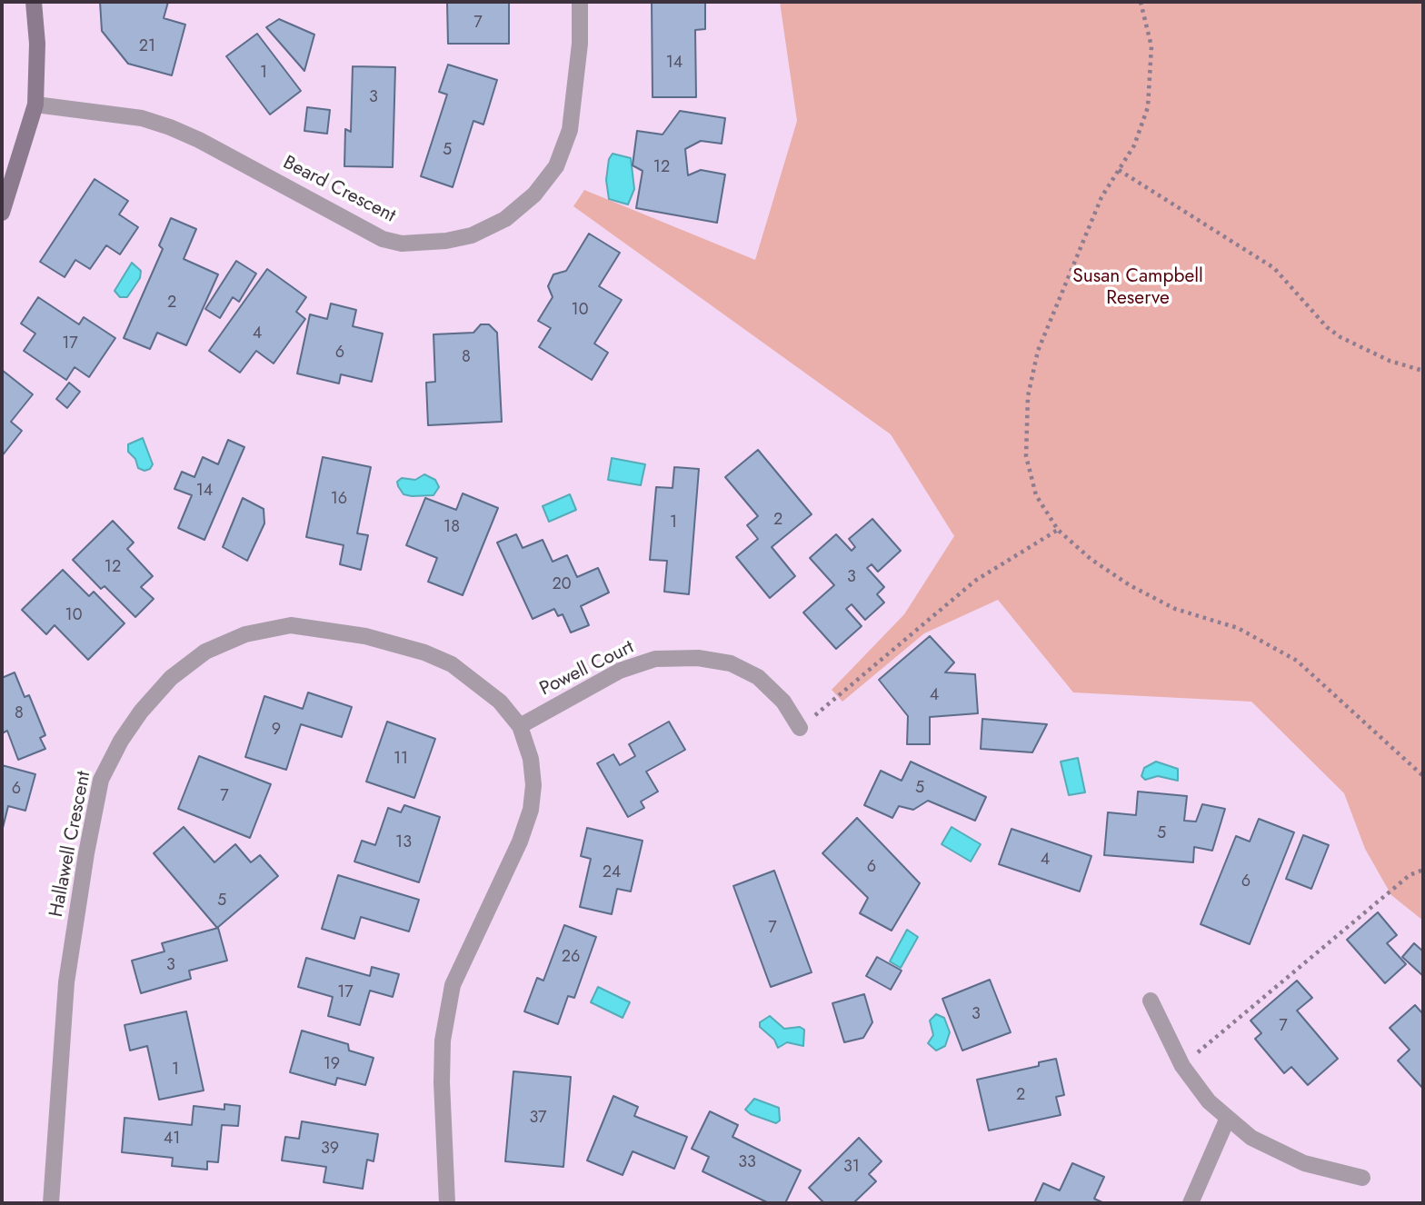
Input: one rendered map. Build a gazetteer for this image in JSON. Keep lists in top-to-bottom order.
{
  "streets": {
    "street": ["Beard Crescent", "Powell Court", "Hallawell Crescent"]
  },
  "crossings": [
    ["Powell Court", "Hallawell Crescent"]
  ],
  "parks": ["Susan Campbell Reserve"],
  "house_numbers": [
    "7",
    "21",
    "14",
    "1",
    "3",
    "5",
    "12",
    "2",
    "10",
    "4",
    "17",
    "6",
    "8",
    "14",
    "16",
    "2",
    "1",
    "18",
    "12",
    "3",
    "20",
    "10",
    "4",
    "8",
    "9",
    "11",
    "5",
    "6",
    "7",
    "5",
    "13",
    "4",
    "6",
    "24",
    "6",
    "5",
    "7",
    "26",
    "3",
    "17",
    "3",
    "7",
    "19",
    "1",
    "2",
    "37",
    "41",
    "39",
    "33",
    "31"
  ]
}
